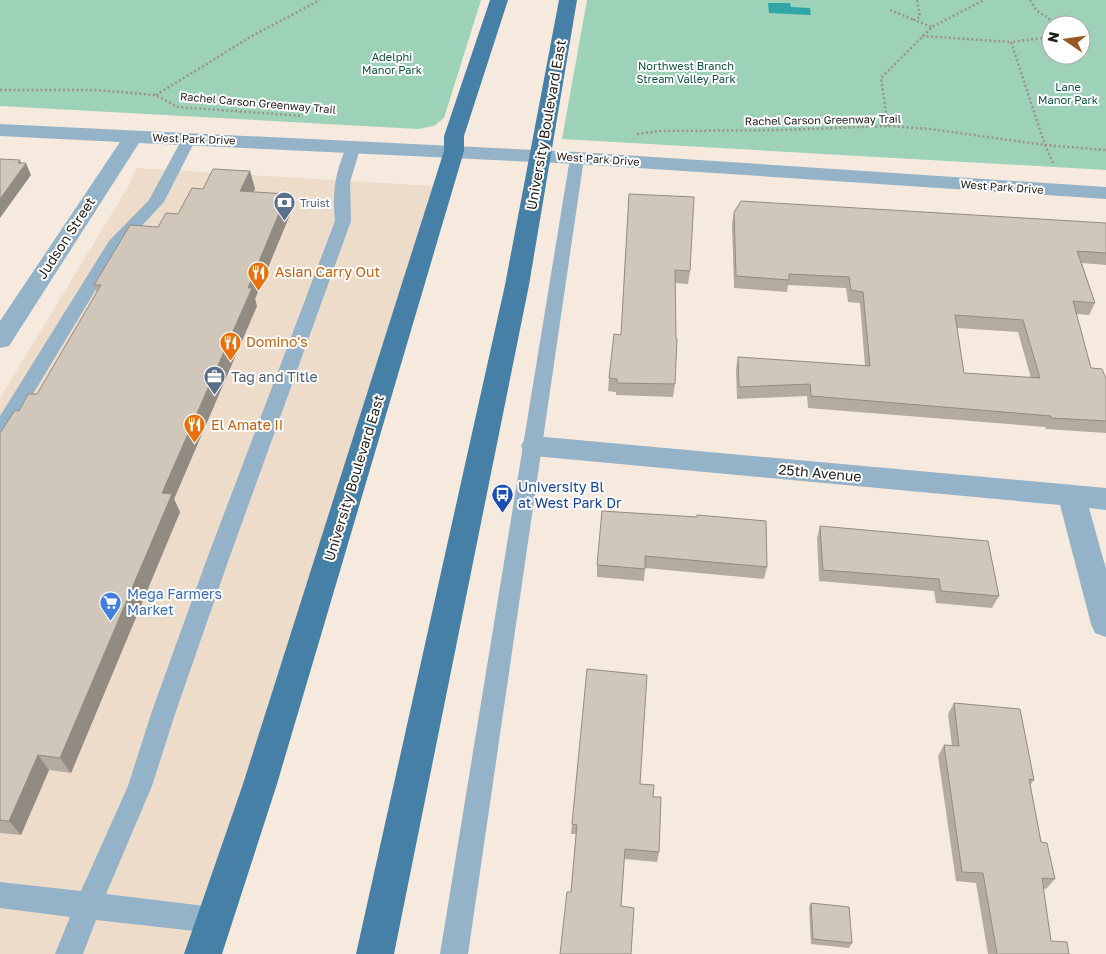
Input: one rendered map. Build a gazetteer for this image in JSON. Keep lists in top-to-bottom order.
{
  "streets": {
    "main road": ["University Boulevard East"],
    "street": ["West Park Drive", "Judson Street", "25th Avenue"],
    "path": ["Rachel Carson Greenway Trail"]
  },
  "crossings": [
    ["University Boulevard East", "West Park Drive"],
    ["West Park Drive", "Judson Street"]
  ],
  "parks": ["Adelphi Manor Park", "Northwest Branch Stream Valley Park", "Lane Manor Park"],
  "places": {
    "bank": ["Truist"],
    "restaurant": ["Asian Carry Out", "Domino's", "El Amate II"],
    "office": ["Tag and Title"],
    "bus stop": ["University Bl at West Park Dr"],
    "supermarket": ["Mega Farmers Market"]
  },
  "north": "left"
}
